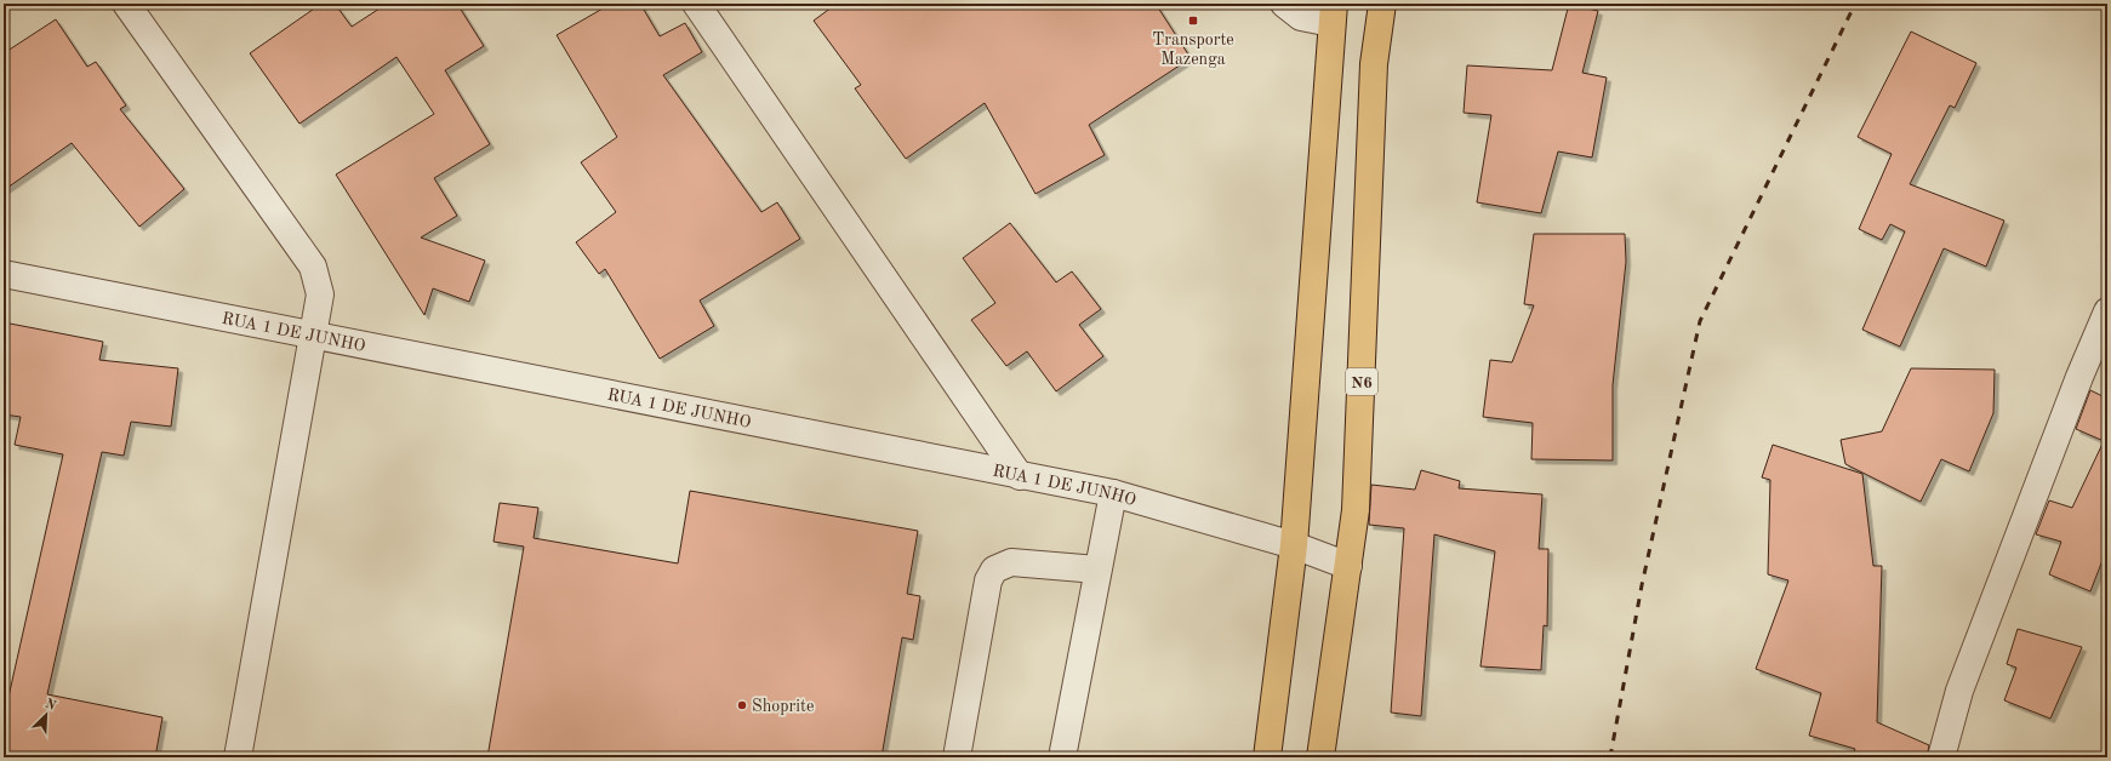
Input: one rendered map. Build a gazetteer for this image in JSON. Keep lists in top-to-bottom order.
{
  "streets": {
    "highway": ["N6"],
    "street": ["RUA 1 DE JUNHO"]
  },
  "crossings": [
    ["RUA 1 DE JUNHO", "N6"]
  ],
  "places": {
    "transit": ["Transporte Mazenga"],
    "other": ["Shoprite"]
  },
  "north": "top right"
}
